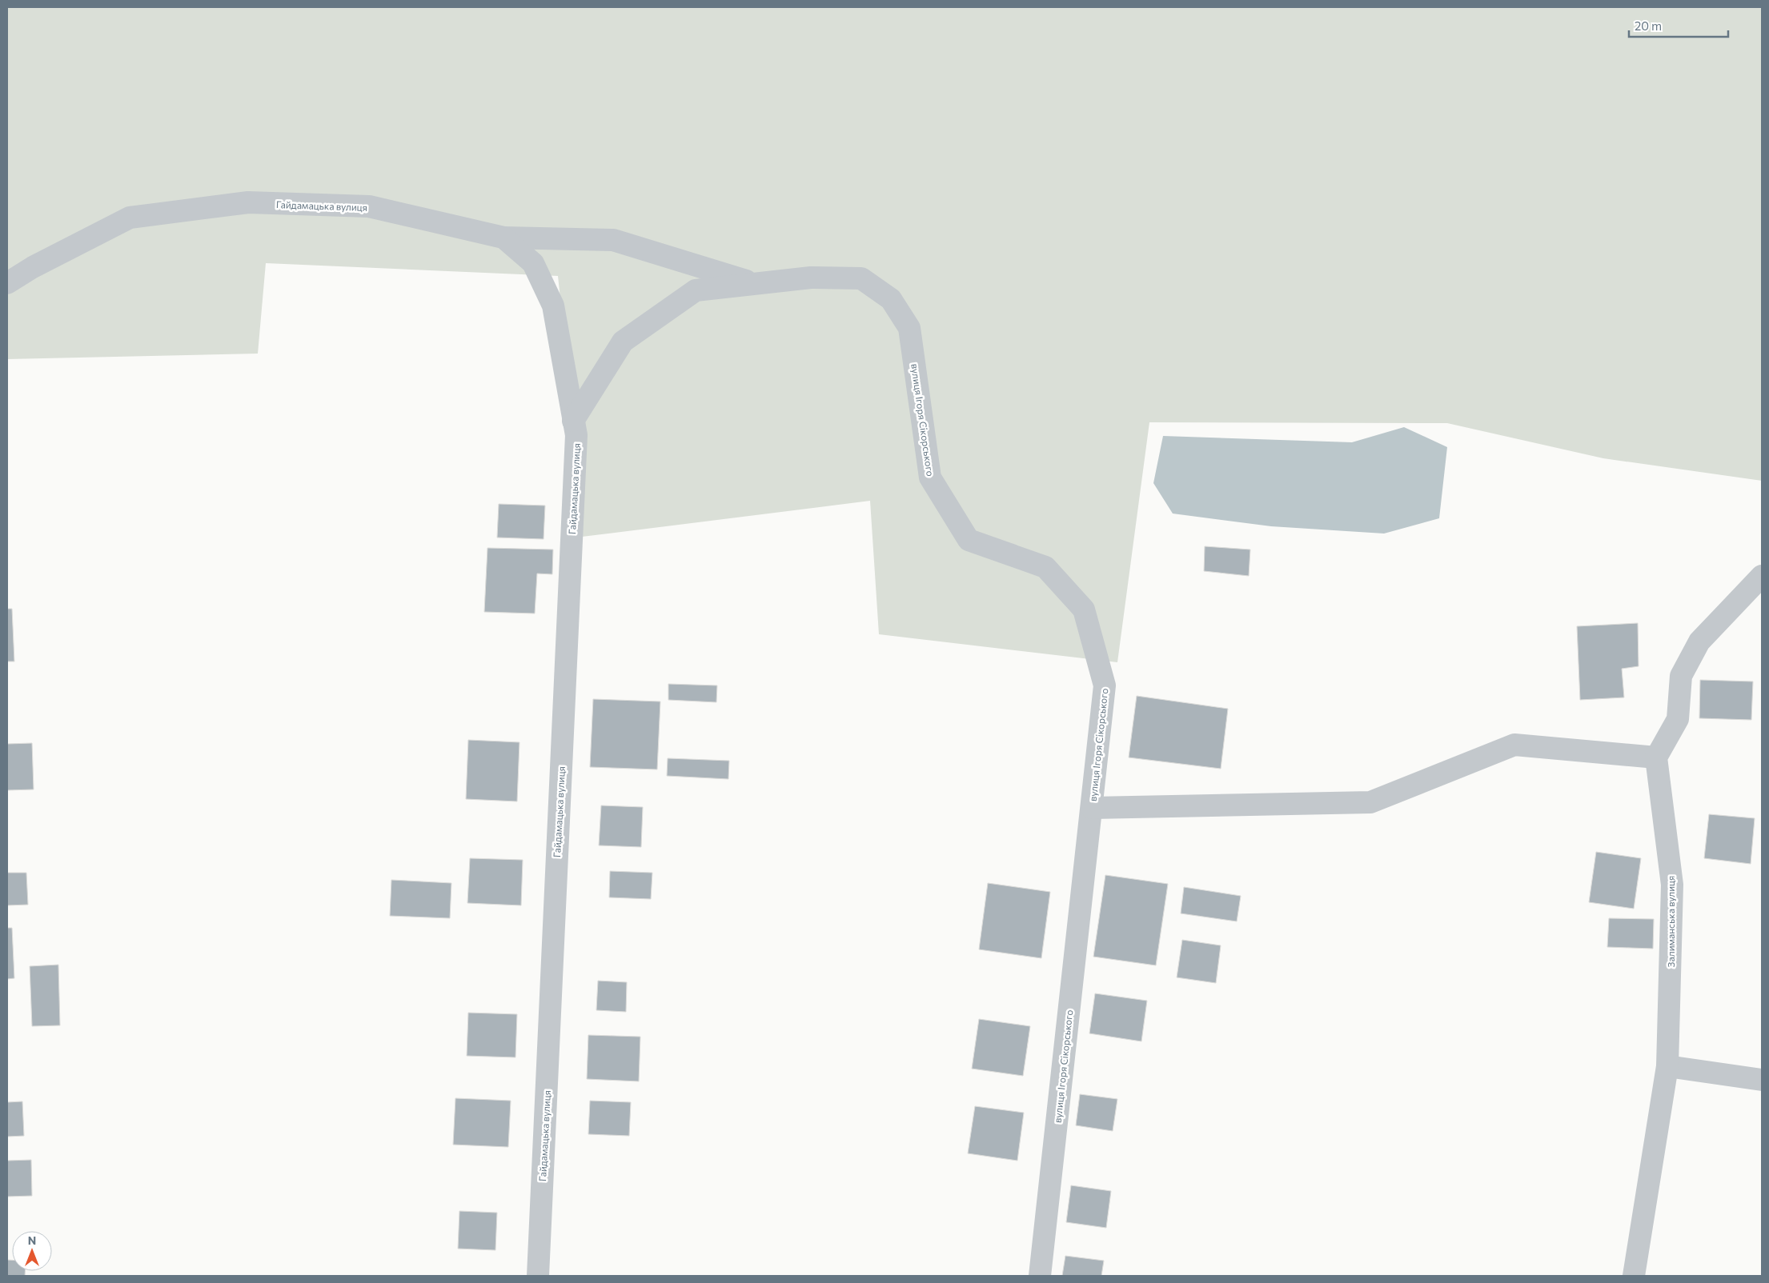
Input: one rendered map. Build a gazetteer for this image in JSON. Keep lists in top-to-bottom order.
{
  "streets": {
    "street": ["Гайдамацька вулиця", "вулиця Ігоря Сікорського", "Залиманська вулиця"]
  },
  "crossings": [
    ["Гайдамацька вулиця", "вулиця Ігоря Сікорського"]
  ],
  "scale_bar": "20 m",
  "north": "top"
}
